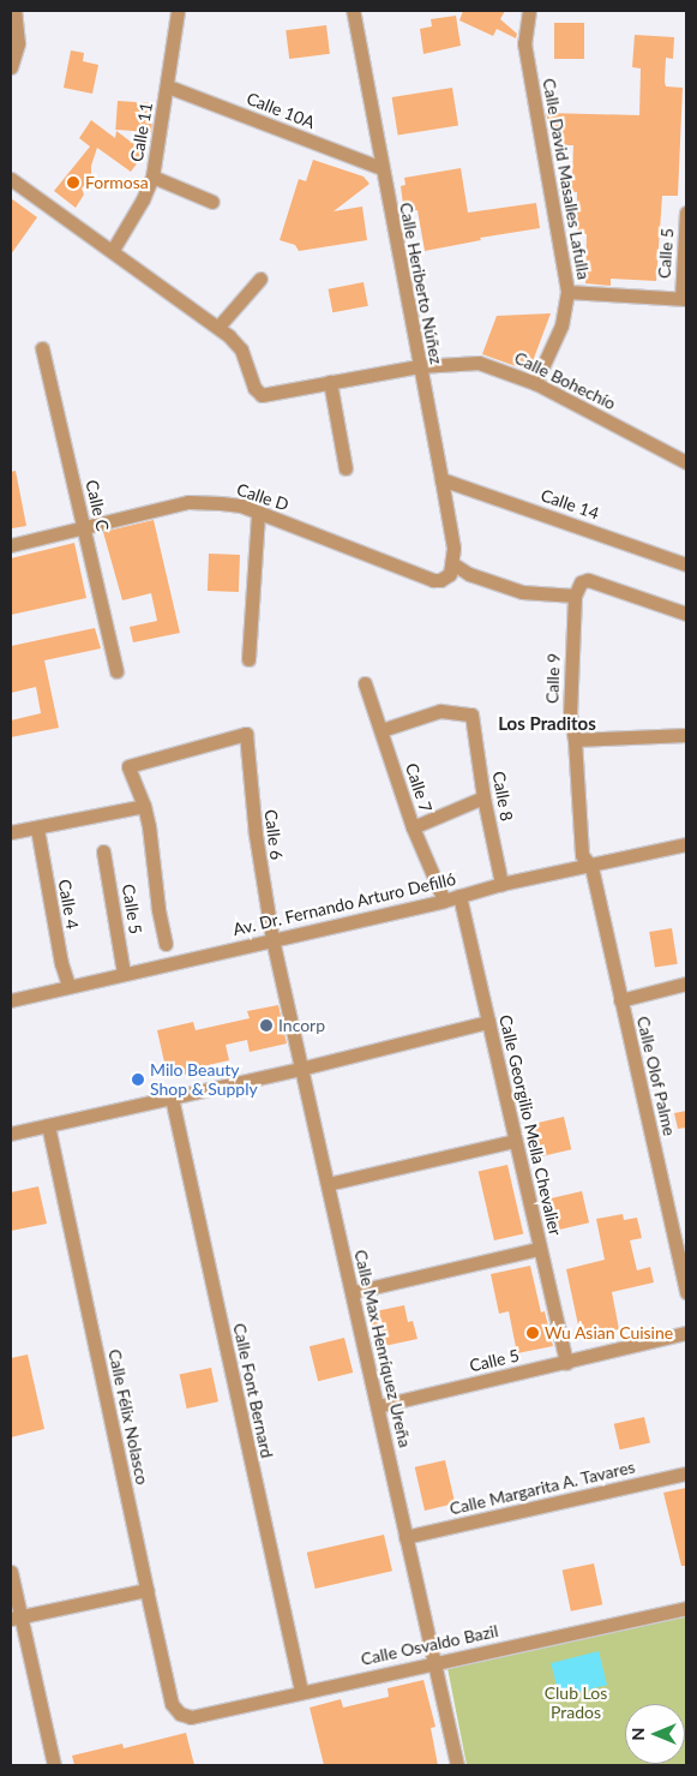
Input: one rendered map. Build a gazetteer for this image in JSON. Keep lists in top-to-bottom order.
{
  "streets": {
    "street": [
      "Calle 10A",
      "Calle 11",
      "Calle David Masalles Lafulla",
      "Calle 5",
      "Calle Heriberto Núñez",
      "Calle Bohechío",
      "Calle D",
      "Calle 14",
      "Calle C",
      "Calle 9",
      "Calle 7",
      "Calle 8",
      "Calle 6",
      "Calle 4",
      "Av. Dr. Fernando Arturo Defilló",
      "Calle Olof Palme",
      "Calle Georgilio Mella Chevalier",
      "Calle Max Henríquez Ureña",
      "Calle Font Bernard",
      "Calle Félix Nolasco",
      "Calle Margarita A. Tavares",
      "Calle Osvaldo Bazil"
    ]
  },
  "crossings": [
    ["Calle 10A", "Calle 11"],
    ["Calle 10A", "Calle Heriberto Núñez"],
    ["Calle David Masalles Lafulla", "Calle Bohechío"],
    ["Calle 5", "Av. Dr. Fernando Arturo Defilló"],
    ["Calle 5", "Calle Georgilio Mella Chevalier"],
    ["Calle 5", "Calle Max Henríquez Ureña"],
    ["Calle Heriberto Núñez", "Calle Bohechío"],
    ["Calle Heriberto Núñez", "Calle D"],
    ["Calle Heriberto Núñez", "Calle 14"],
    ["Calle D", "Calle C"],
    ["Calle 9", "Av. Dr. Fernando Arturo Defilló"],
    ["Calle 9", "Calle Olof Palme"],
    ["Calle 7", "Calle 8"],
    ["Calle 7", "Av. Dr. Fernando Arturo Defilló"],
    ["Calle 8", "Av. Dr. Fernando Arturo Defilló"],
    ["Calle 6", "Av. Dr. Fernando Arturo Defilló"],
    ["Calle 6", "Calle Max Henríquez Ureña"],
    ["Calle 4", "Av. Dr. Fernando Arturo Defilló"],
    ["Av. Dr. Fernando Arturo Defilló", "Calle Olof Palme"],
    ["Av. Dr. Fernando Arturo Defilló", "Calle Georgilio Mella Chevalier"],
    ["Av. Dr. Fernando Arturo Defilló", "Calle Max Henríquez Ureña"],
    ["Calle Max Henríquez Ureña", "Calle Margarita A. Tavares"],
    ["Calle Max Henríquez Ureña", "Calle Osvaldo Bazil"],
    ["Calle Font Bernard", "Calle Osvaldo Bazil"],
    ["Calle Félix Nolasco", "Calle Osvaldo Bazil"]
  ],
  "districts": ["Los Praditos"],
  "parks": ["Club Los Prados"],
  "places": [
    "Formosa",
    "Incorp",
    "Milo Beauty Shop & Supply",
    "Wu Asian Cuisine"
  ],
  "north": "left"
}
